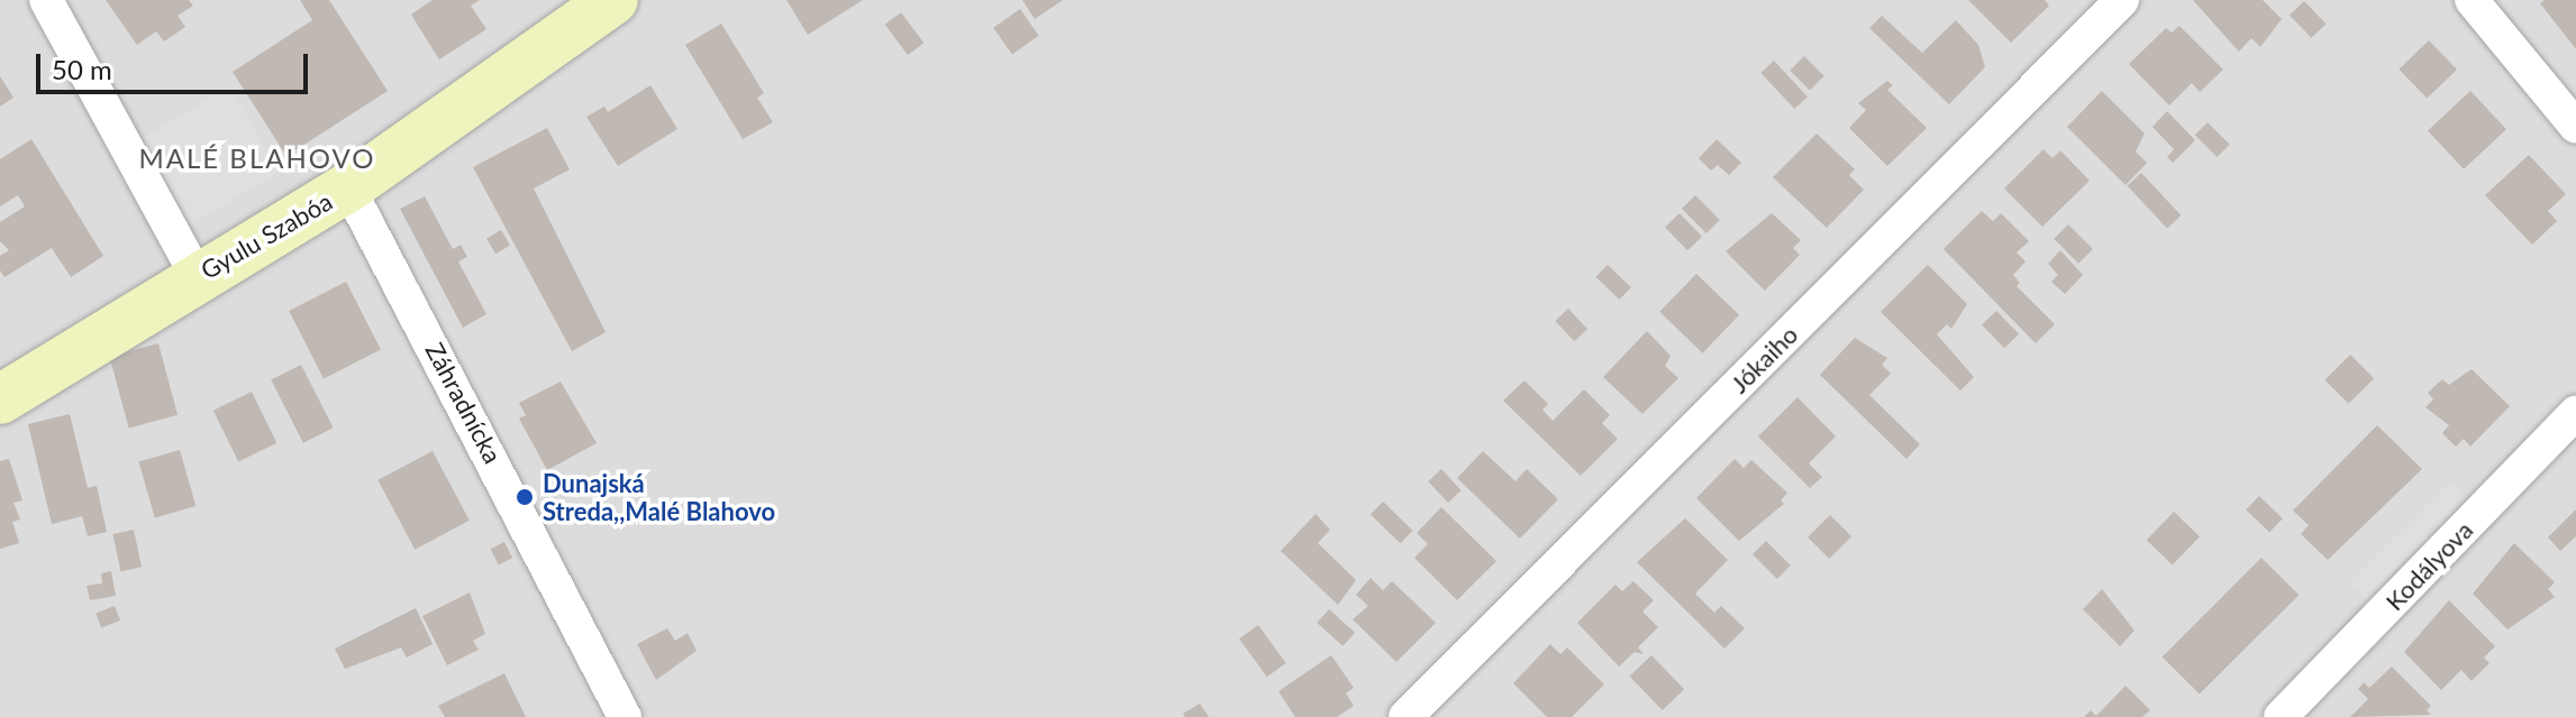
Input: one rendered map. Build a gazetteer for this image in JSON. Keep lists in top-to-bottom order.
{
  "streets": {
    "street": [
      "Gyulu Szabóa",
      "Jókaiho",
      "Záhradnícka",
      "Kodályova"
    ]
  },
  "crossings": [
    ["Gyulu Szabóa", "Záhradnícka"]
  ],
  "districts": ["MALÉ BLAHOVO"],
  "places": ["Dunajská Streda,,Malé Blahovo"],
  "scale_bar": "50 m"
}
